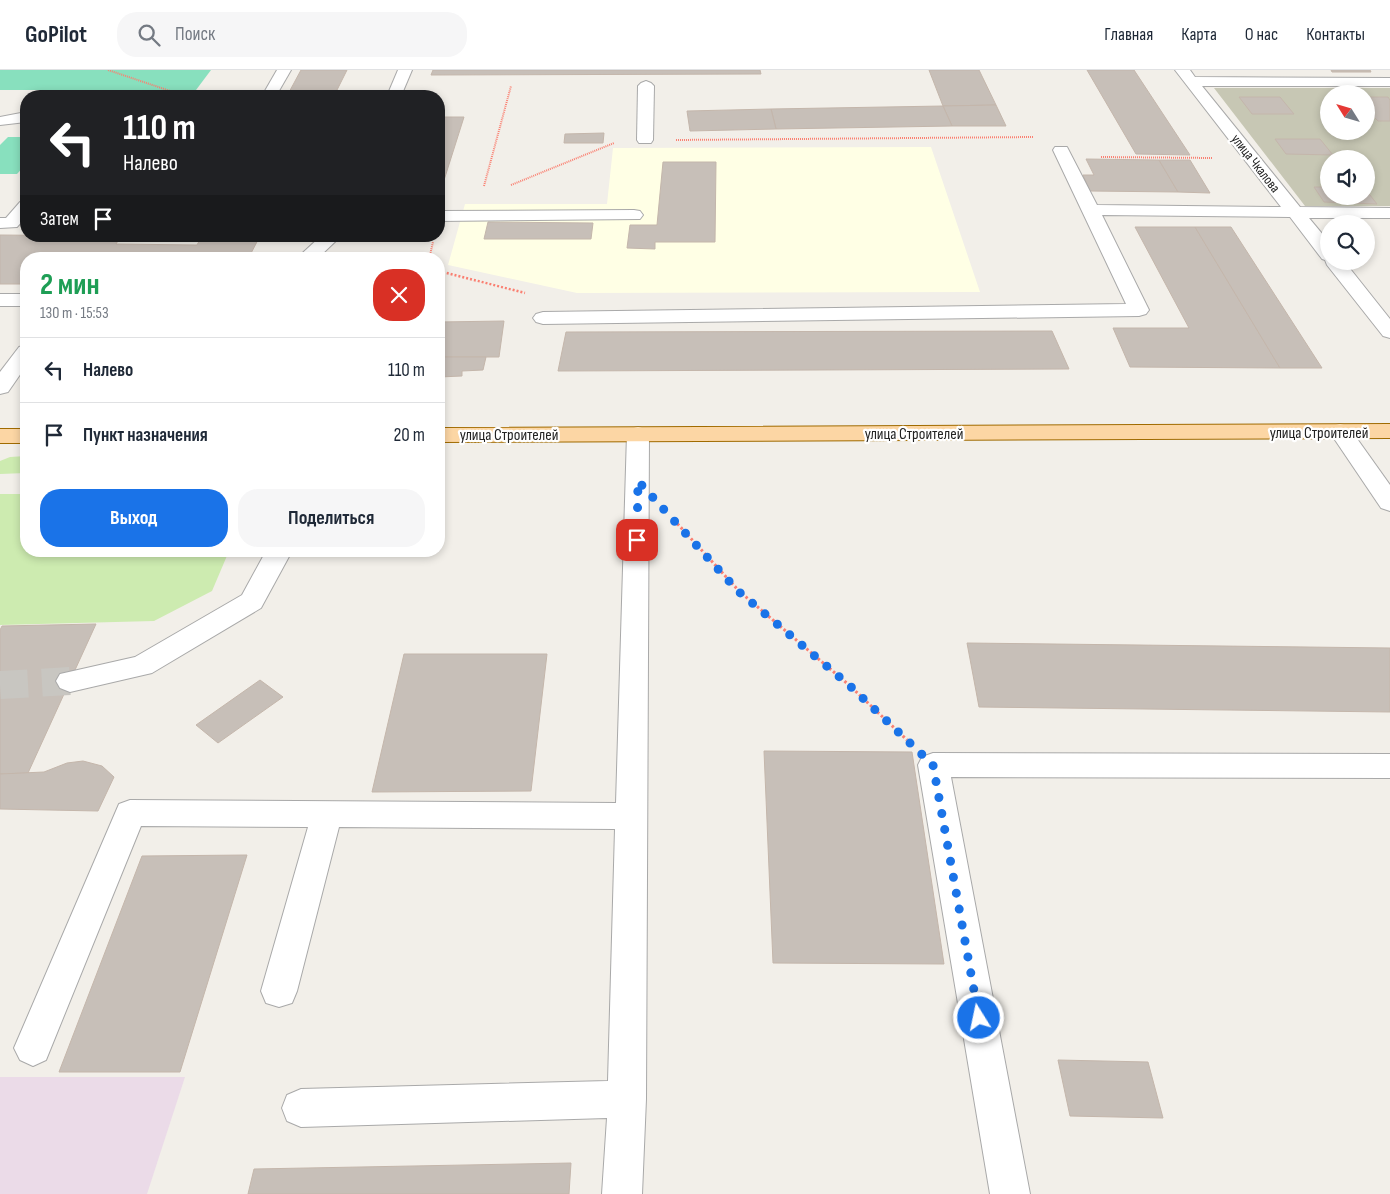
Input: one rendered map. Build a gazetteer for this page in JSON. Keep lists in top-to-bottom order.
{
  "streets": {
    "main road": ["улица Строителей"],
    "street": ["улица Чкалова"]
  },
  "north": "top left",
  "page": {
    "header": "GoPilot",
    "search": "Поиск",
    "nav": [
      "Главная",
      "Карта",
      "О нас",
      "Контакты"
    ],
    "turn": ["110 m", "Налево"],
    "then": "Затем",
    "heading": ["2 мин", "130 m · 15:53"],
    "list": [
      {
        "name": "Налево",
        "value": "110 m"
      },
      {
        "name": "Пункт назначения",
        "value": "20 m"
      }
    ],
    "buttons": ["Выход", "Поделиться"]
  }
}
